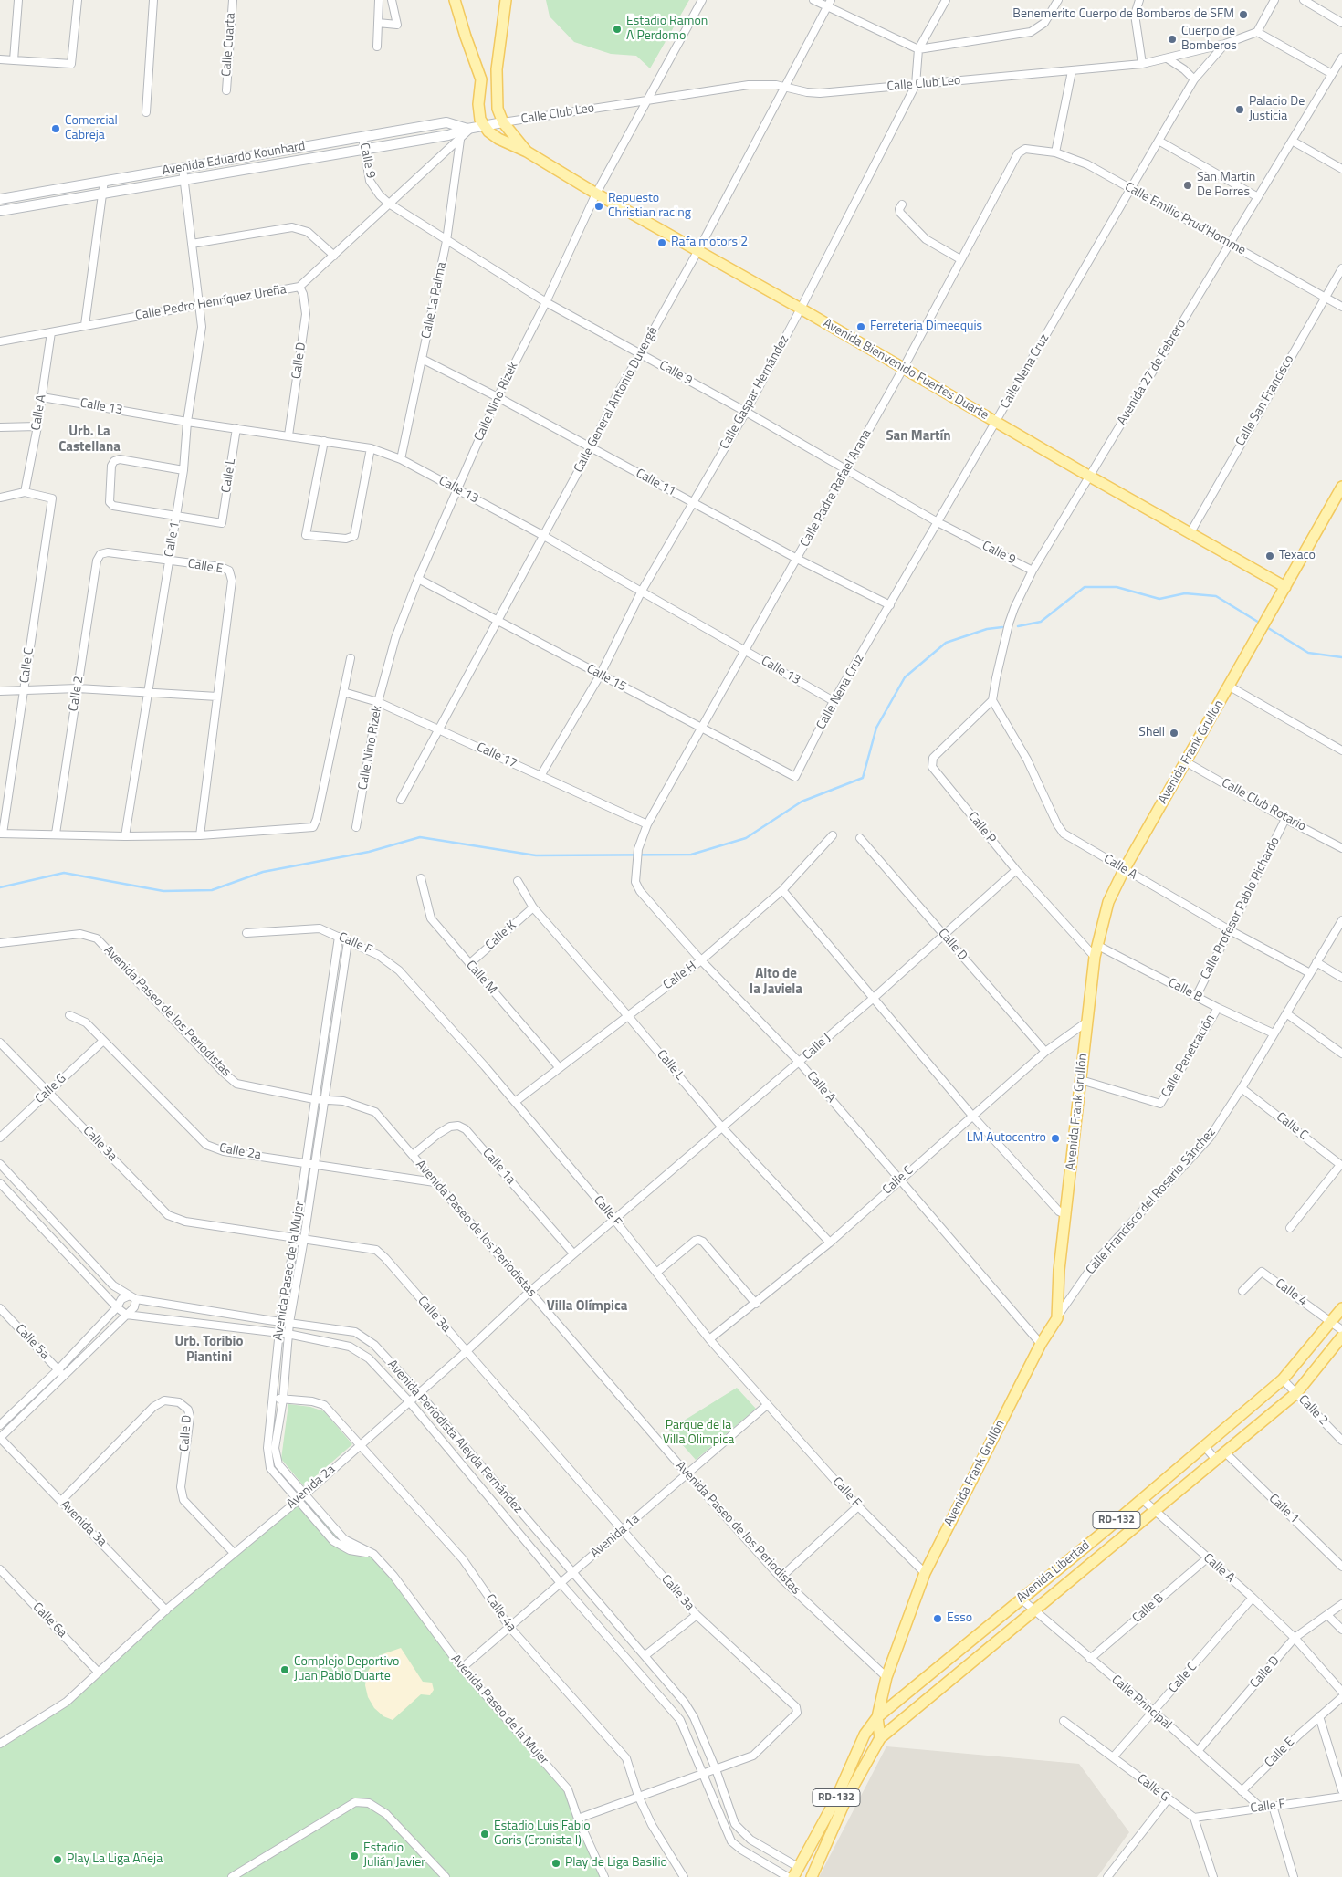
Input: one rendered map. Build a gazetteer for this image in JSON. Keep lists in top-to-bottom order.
{
  "streets": {
    "main road": [
      "Avenida Bienvenido Fuertes Duarte",
      "Avenida Frank Grullón",
      "RD-132",
      "Avenida Libertad"
    ],
    "street": [
      "Calle Cuarta",
      "Calle Club Leo",
      "Avenida Eduardo Kounhard",
      "Calle 9",
      "Calle Emilio Prud'Homme",
      "Calle La Palma",
      "Calle Pedro Henríquez Ureña",
      "Calle D",
      "Calle Nena Cruz",
      "Avenida 27 de Febrero",
      "Calle Gaspar Hernández",
      "Calle General Antonio Duvergé",
      "Calle San Francisco",
      "Calle Nino Rizek",
      "Calle 13",
      "Calle A",
      "Calle L",
      "Calle 11",
      "Calle Padre Rafael Arana",
      "Calle 1",
      "Calle E",
      "Calle C",
      "Calle 15",
      "Calle 2",
      "Calle 17",
      "Calle Club Rotario",
      "Calle P",
      "Calle Profesor Pablo Pichardo",
      "Calle K",
      "Calle F",
      "Calle H",
      "Calle M",
      "Calle B",
      "Avenida Paseo de los Periodistas",
      "Calle J",
      "Calle Penetración",
      "Calle G",
      "Calle 3a",
      "Calle 2a",
      "Calle 1a",
      "Calle Francisco del Rosario Sánchez",
      "Avenida Paseo de la Mujer",
      "Calle 4",
      "Calle 5a",
      "Avenida Periodista Aleyda Fernández",
      "Avenida 2a",
      "Avenida 3a",
      "Avenida 1a",
      "Calle 4a",
      "Calle 6a",
      "Calle Principal"
    ]
  },
  "crossings": [
    ["Calle Club Leo", "Avenida Eduardo Kounhard"],
    ["Calle Club Leo", "Avenida Bienvenido Fuertes Duarte"],
    ["Calle Club Leo", "Calle Nena Cruz"],
    ["Calle Club Leo", "Calle Gaspar Hernández"],
    ["Calle Club Leo", "Calle General Antonio Duvergé"],
    ["Calle Club Leo", "Calle Nino Rizek"],
    ["Avenida Eduardo Kounhard", "Calle 9"],
    ["Avenida Eduardo Kounhard", "Calle Pedro Henríquez Ureña"],
    ["Avenida Eduardo Kounhard", "Avenida Bienvenido Fuertes Duarte"],
    ["Avenida Eduardo Kounhard", "Calle 1"],
    ["Calle 9", "Calle La Palma"],
    ["Calle 9", "Calle Pedro Henríquez Ureña"],
    ["Calle 9", "Calle Nena Cruz"],
    ["Calle 9", "Avenida 27 de Febrero"],
    ["Calle 9", "Calle Gaspar Hernández"],
    ["Calle 9", "Calle General Antonio Duvergé"],
    ["Calle 9", "Calle Nino Rizek"],
    ["Calle 9", "Calle Padre Rafael Arana"],
    ["Calle Emilio Prud'Homme", "Calle Nena Cruz"],
    ["Calle Emilio Prud'Homme", "Avenida 27 de Febrero"],
    ["Calle Emilio Prud'Homme", "Calle San Francisco"],
    ["Calle Emilio Prud'Homme", "Calle Padre Rafael Arana"],
    ["Calle La Palma", "Calle Pedro Henríquez Ureña"],
    ["Calle La Palma", "Calle 13"],
    ["Calle La Palma", "Calle 11"],
    ["Calle Pedro Henríquez Ureña", "Calle D"],
    ["Calle Pedro Henríquez Ureña", "Calle A"],
    ["Calle Pedro Henríquez Ureña", "Calle 1"],
    ["Calle D", "Calle 13"],
    ["Calle D", "Calle A"],
    ["Calle D", "Calle C"],
    ["Calle D", "Calle J"],
    ["Calle D", "Avenida 2a"],
    ["Calle D", "Avenida 3a"],
    ["Calle D", "Calle Principal"],
    ["Avenida Bienvenido Fuertes Duarte", "Calle Nena Cruz"],
    ["Avenida Bienvenido Fuertes Duarte", "Avenida 27 de Febrero"],
    ["Avenida Bienvenido Fuertes Duarte", "Calle Gaspar Hernández"],
    ["Avenida Bienvenido Fuertes Duarte", "Calle General Antonio Duvergé"],
    ["Avenida Bienvenido Fuertes Duarte", "Calle San Francisco"],
    ["Avenida Bienvenido Fuertes Duarte", "Calle Nino Rizek"],
    ["Avenida Bienvenido Fuertes Duarte", "Calle Padre Rafael Arana"],
    ["Avenida Bienvenido Fuertes Duarte", "Avenida Frank Grullón"],
    ["Calle Nena Cruz", "Calle 13"],
    ["Calle Nena Cruz", "Calle 11"],
    ["Calle Nena Cruz", "Calle 15"],
    ["Avenida 27 de Febrero", "Calle A"],
    ["Avenida 27 de Febrero", "Calle P"],
    ["Calle Gaspar Hernández", "Calle 13"],
    ["Calle Gaspar Hernández", "Calle 11"],
    ["Calle Gaspar Hernández", "Calle 15"],
    ["Calle Gaspar Hernández", "Calle 17"],
    ["Calle General Antonio Duvergé", "Calle 13"],
    ["Calle General Antonio Duvergé", "Calle 11"],
    ["Calle General Antonio Duvergé", "Calle 15"],
    ["Calle General Antonio Duvergé", "Calle 17"],
    ["Calle Nino Rizek", "Calle 13"],
    ["Calle Nino Rizek", "Calle 11"],
    ["Calle Nino Rizek", "Calle 15"],
    ["Calle Nino Rizek", "Calle 17"],
    ["Calle 13", "Calle A"],
    ["Calle 13", "Calle L"],
    ["Calle 13", "Calle Padre Rafael Arana"],
    ["Calle 13", "Calle 1"],
    ["Calle A", "Calle Padre Rafael Arana"],
    ["Calle A", "Calle C"],
    ["Calle A", "Avenida Frank Grullón"],
    ["Calle A", "Calle 17"],
    ["Calle A", "Calle P"],
    ["Calle A", "Calle Profesor Pablo Pichardo"],
    ["Calle A", "Calle H"],
    ["Calle A", "Calle B"],
    ["Calle A", "Calle J"],
    ["Calle A", "Calle Francisco del Rosario Sánchez"],
    ["Calle A", "Avenida Libertad"],
    ["Calle L", "Calle 1"],
    ["Calle L", "Calle C"],
    ["Calle L", "Calle K"],
    ["Calle L", "Calle H"],
    ["Calle L", "Calle J"],
    ["Calle 11", "Calle Padre Rafael Arana"],
    ["Calle Padre Rafael Arana", "Calle 15"],
    ["Calle Padre Rafael Arana", "Calle 17"],
    ["Calle 1", "Calle E"],
    ["Calle 1", "Avenida Libertad"],
    ["Calle E", "Calle 2"],
    ["Calle E", "Calle Principal"],
    ["Calle C", "Avenida Frank Grullón"],
    ["Calle C", "Calle F"],
    ["Calle C", "Calle G"],
    ["Calle C", "Calle Francisco del Rosario Sánchez"],
    ["Calle C", "Calle Principal"],
    ["Calle 2", "Avenida Libertad"],
    ["Avenida Frank Grullón", "Calle Club Rotario"],
    ["Avenida Frank Grullón", "Calle P"],
    ["Avenida Frank Grullón", "Calle F"],
    ["Avenida Frank Grullón", "Calle B"],
    ["Avenida Frank Grullón", "Avenida Paseo de los Periodistas"],
    ["Avenida Frank Grullón", "Calle Penetración"],
    ["Avenida Frank Grullón", "Calle Francisco del Rosario Sánchez"],
    ["Avenida Frank Grullón", "RD-132"],
    ["Avenida Frank Grullón", "Avenida Libertad"],
    ["Calle Club Rotario", "Calle Profesor Pablo Pichardo"],
    ["Calle P", "Calle J"],
    ["Calle Profesor Pablo Pichardo", "Calle B"],
    ["Calle K", "Calle M"],
    ["Calle F", "Calle H"],
    ["Calle F", "Calle J"],
    ["Calle F", "Calle G"],
    ["Calle F", "Avenida Paseo de la Mujer"],
    ["Calle F", "Avenida 2a"],
    ["Calle F", "Avenida 1a"],
    ["Calle F", "Calle Principal"],
    ["Calle H", "Calle M"],
    ["Calle B", "Calle Penetración"],
    ["Calle B", "Calle Francisco del Rosario Sánchez"],
    ["Calle B", "Calle Principal"],
    ["Avenida Paseo de los Periodistas", "Calle 2a"],
    ["Avenida Paseo de los Periodistas", "Calle 1a"],
    ["Avenida Paseo de los Periodistas", "Avenida Paseo de la Mujer"],
    ["Avenida Paseo de los Periodistas", "Avenida 2a"],
    ["Avenida Paseo de los Periodistas", "Avenida 1a"],
    ["Calle J", "Avenida 2a"],
    ["Calle G", "Calle 3a"],
    ["Calle G", "Calle 2a"],
    ["Calle 3a", "Avenida Paseo de la Mujer"],
    ["Calle 3a", "Avenida Periodista Aleyda Fernández"],
    ["Calle 3a", "Avenida 2a"],
    ["Calle 3a", "Avenida 1a"],
    ["Calle 2a", "Avenida Paseo de la Mujer"],
    ["Calle 1a", "Avenida 2a"],
    ["Avenida Paseo de la Mujer", "Avenida Periodista Aleyda Fernández"],
    ["Avenida Paseo de la Mujer", "Avenida 2a"],
    ["Avenida Paseo de la Mujer", "Avenida 1a"],
    ["Avenida Paseo de la Mujer", "Calle 4a"],
    ["Calle 4", "Avenida Libertad"],
    ["Avenida Periodista Aleyda Fernández", "Avenida 2a"],
    ["Avenida Periodista Aleyda Fernández", "RD-132"],
    ["Avenida Periodista Aleyda Fernández", "Avenida 1a"],
    ["Avenida 2a", "Avenida 3a"],
    ["Avenida 2a", "Calle 4a"],
    ["Avenida 2a", "Calle 6a"],
    ["RD-132", "Avenida Libertad"],
    ["Avenida 1a", "Calle 4a"],
    ["Avenida Libertad", "Calle Principal"]
  ],
  "districts": [
    "Urb. La Castellana",
    "San Martín",
    "Alto de la Javiela",
    "Villa Olímpica",
    "Urb. Toribio Piantini"
  ],
  "parks": ["Parque de la Villa Olimpica"],
  "places": [
    "Benemerito Cuerpo de Bomberos de SFM",
    "Estadio Ramon A Perdomo",
    "Cuerpo de Bomberos",
    "Palacio De Justicia",
    "Comercial Cabreja",
    "San Martin De Porres",
    "Repuesto Christian racing",
    "Rafa motors 2",
    "Ferreteria Dimeequis",
    "Texaco",
    "Shell",
    "LM Autocentro",
    "Esso",
    "Complejo Deportivo Juan Pablo Duarte",
    "Estadio Luis Fabio Goris (Cronista I)",
    "Estadio Julián Javier",
    "Play La Liga Añeja",
    "Play de Liga Basilio"
  ]
}
